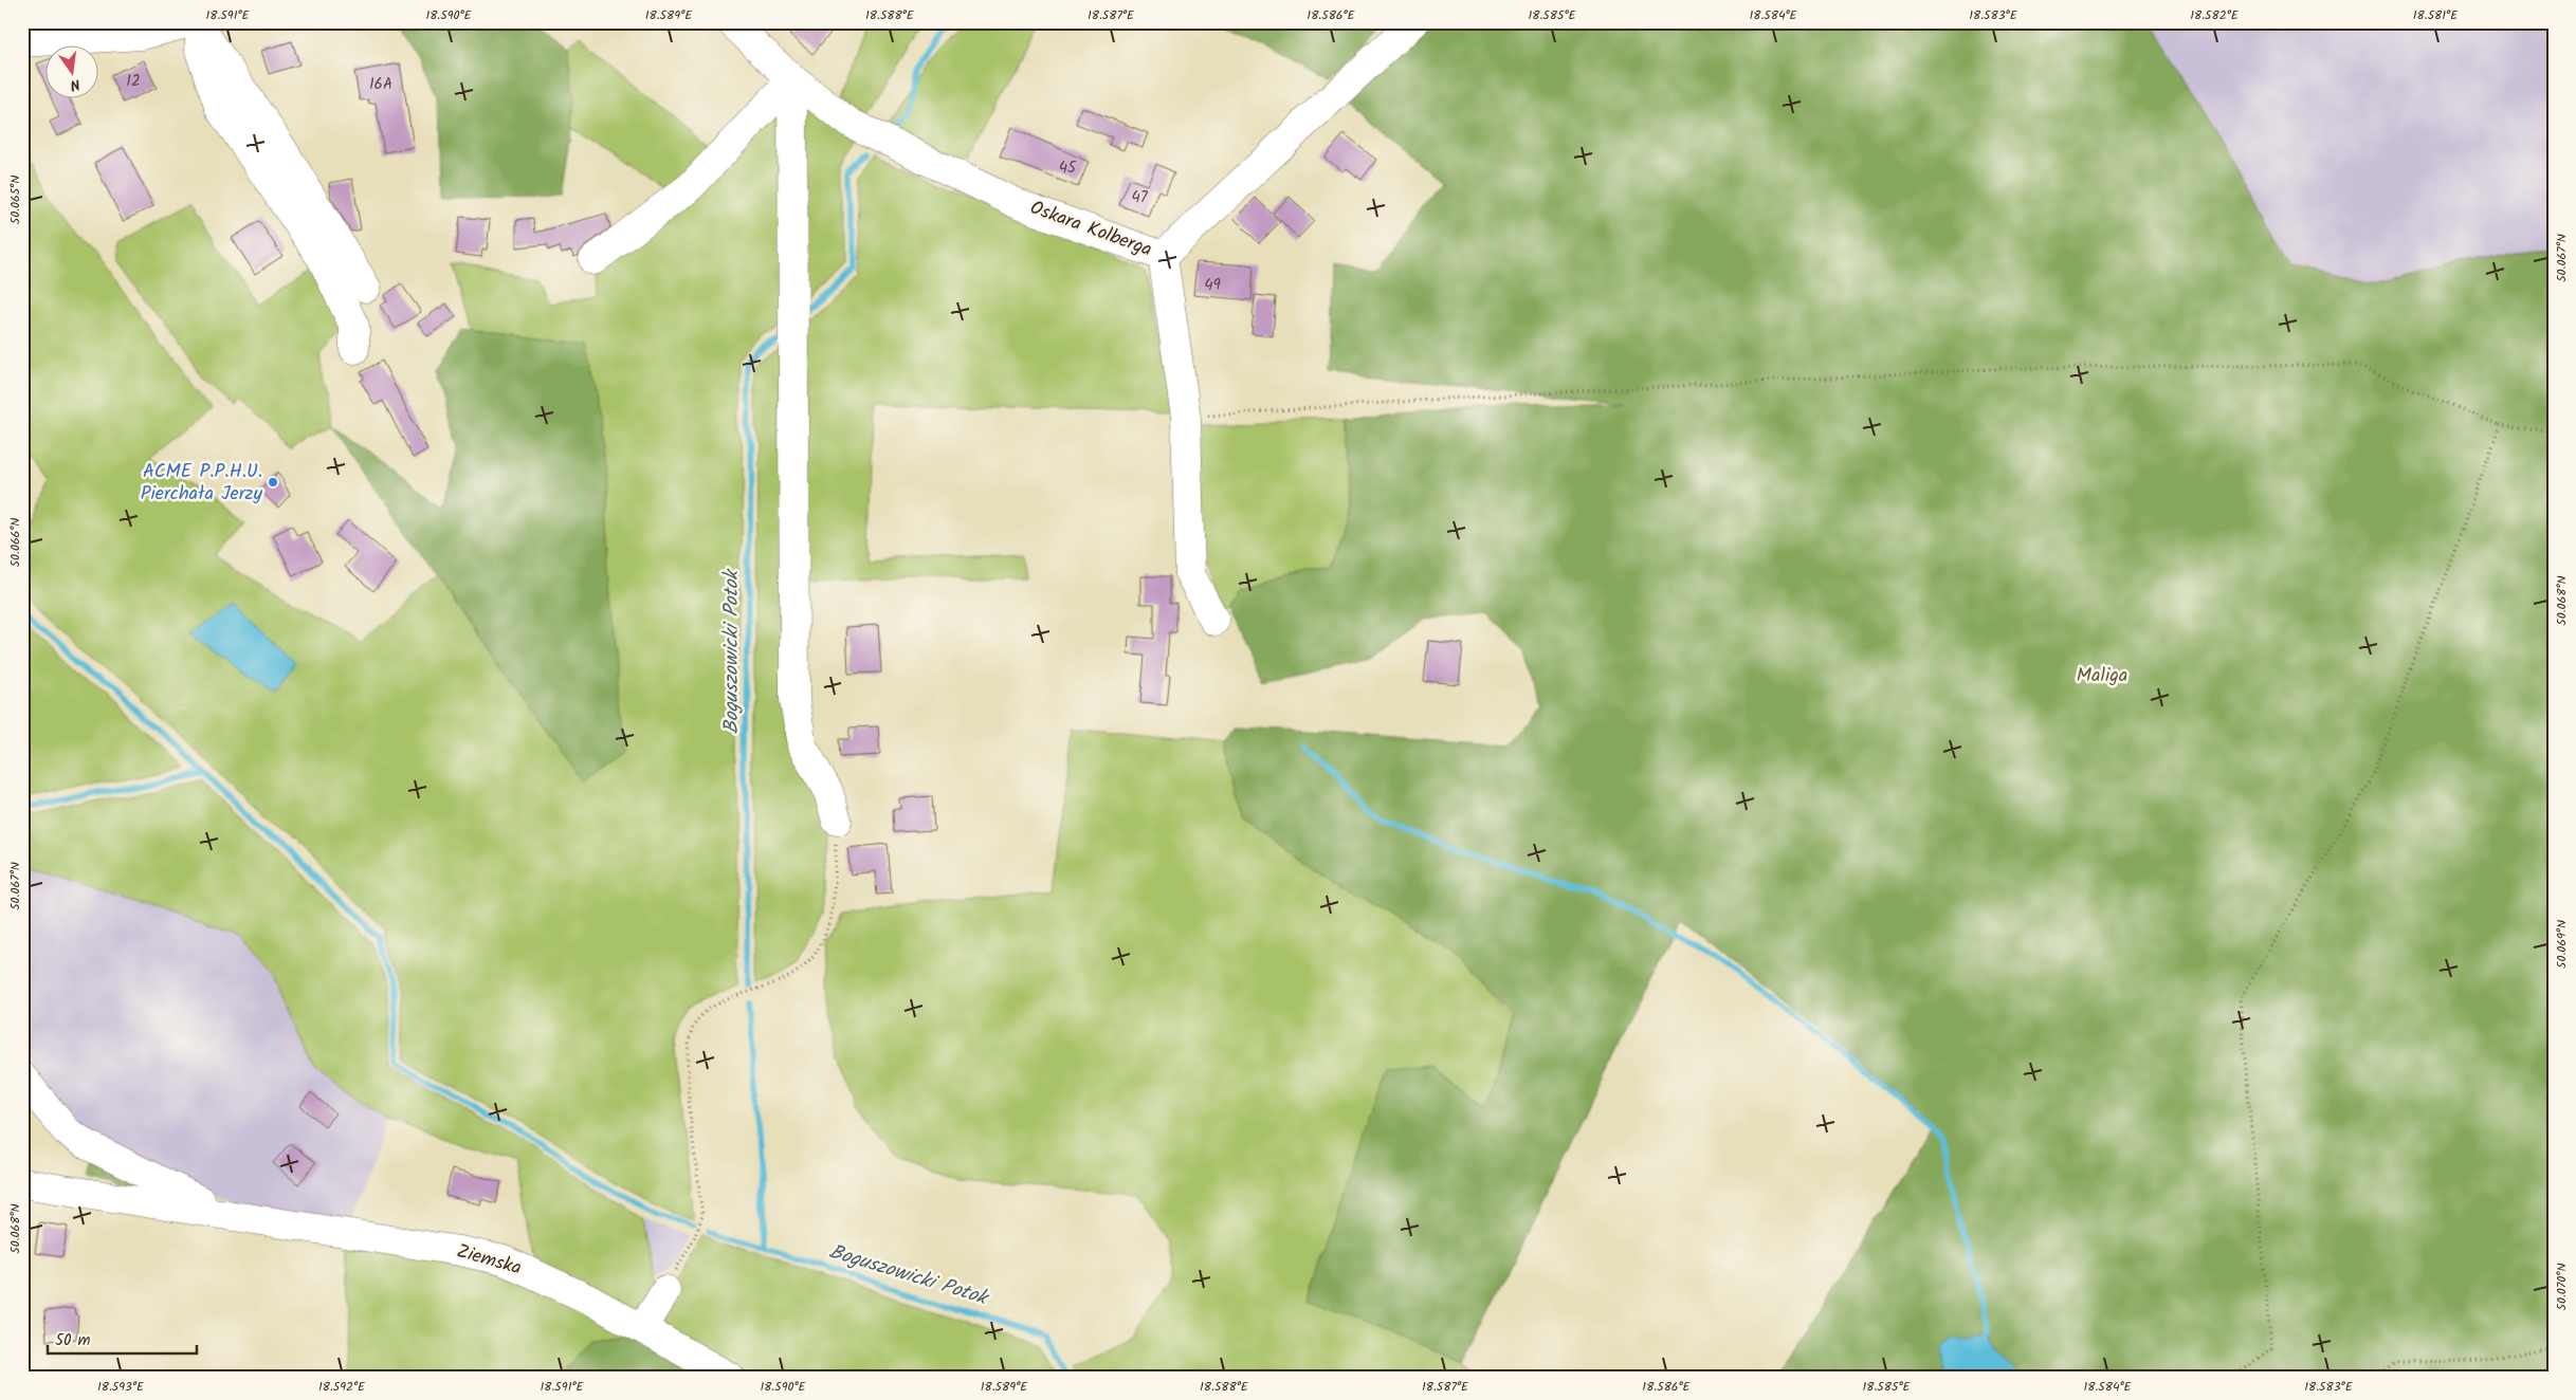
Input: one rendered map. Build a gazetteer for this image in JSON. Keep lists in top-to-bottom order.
{
  "streets": {
    "street": ["Oskara Kolberga", "Ziemska"]
  },
  "water": ["Boguszowicki Potok"],
  "parks": ["Maliga"],
  "places": ["ACME P.P.H.U. Pierchała Jerzy"],
  "house_numbers": [
    "12",
    "16A",
    "45",
    "47",
    "49"
  ],
  "scale_bar": "50 m",
  "north": "bottom",
  "coordinates": [
    "18.591°E",
    "18.590°E",
    "18.589°E",
    "18.588°E",
    "18.587°E",
    "18.586°E",
    "18.585°E",
    "18.584°E",
    "18.583°E",
    "18.582°E",
    "18.581°E",
    "50.065°N",
    "50.067°N",
    "50.066°N",
    "50.068°N",
    "50.069°N",
    "50.070°N",
    "18.593°E",
    "18.592°E"
  ]
}
